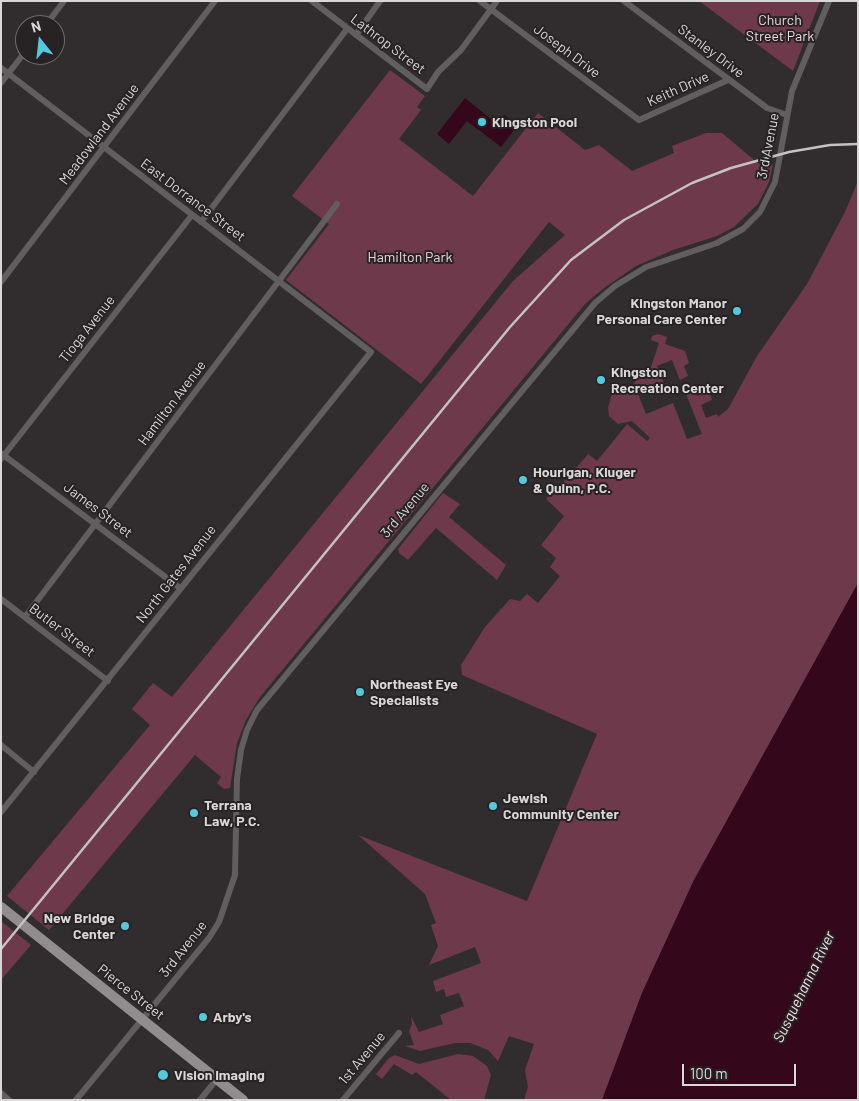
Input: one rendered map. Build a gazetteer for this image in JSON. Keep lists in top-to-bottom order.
{
  "streets": {
    "main road": ["Pierce Street"],
    "street": [
      "Lathrop Street",
      "Joseph Drive",
      "Stanley Drive",
      "Keith Drive",
      "Meadowland Avenue",
      "3rd Avenue",
      "East Dorrance Street",
      "Tioga Avenue",
      "Hamilton Avenue",
      "James Street",
      "North Gates Avenue",
      "Butler Street",
      "1st Avenue"
    ]
  },
  "crossings": [
    ["Lathrop Street", "Joseph Drive"],
    ["Joseph Drive", "Keith Drive"],
    ["Stanley Drive", "Keith Drive"],
    ["Stanley Drive", "3rd Avenue"],
    ["Meadowland Avenue", "East Dorrance Street"],
    ["3rd Avenue", "Pierce Street"],
    ["East Dorrance Street", "Tioga Avenue"],
    ["East Dorrance Street", "Hamilton Avenue"],
    ["East Dorrance Street", "North Gates Avenue"],
    ["Tioga Avenue", "James Street"],
    ["Hamilton Avenue", "James Street"],
    ["Hamilton Avenue", "Butler Street"],
    ["James Street", "North Gates Avenue"],
    ["North Gates Avenue", "Butler Street"]
  ],
  "water": ["Susquehanna River"],
  "parks": ["Church Street Park", "Hamilton Park"],
  "places": [
    "Kingston Pool",
    "Kingston Manor Personal Care Center",
    "Kingston Recreation Center",
    "Hourigan, Kluger & Quinn, P.C.",
    "Northeast Eye Specialists",
    "Jewish Community Center",
    "Terrana Law, P.C.",
    "New Bridge Center",
    "Arby's",
    "Vision Imaging"
  ],
  "scale_bar": "100 m",
  "north": "top"
}
